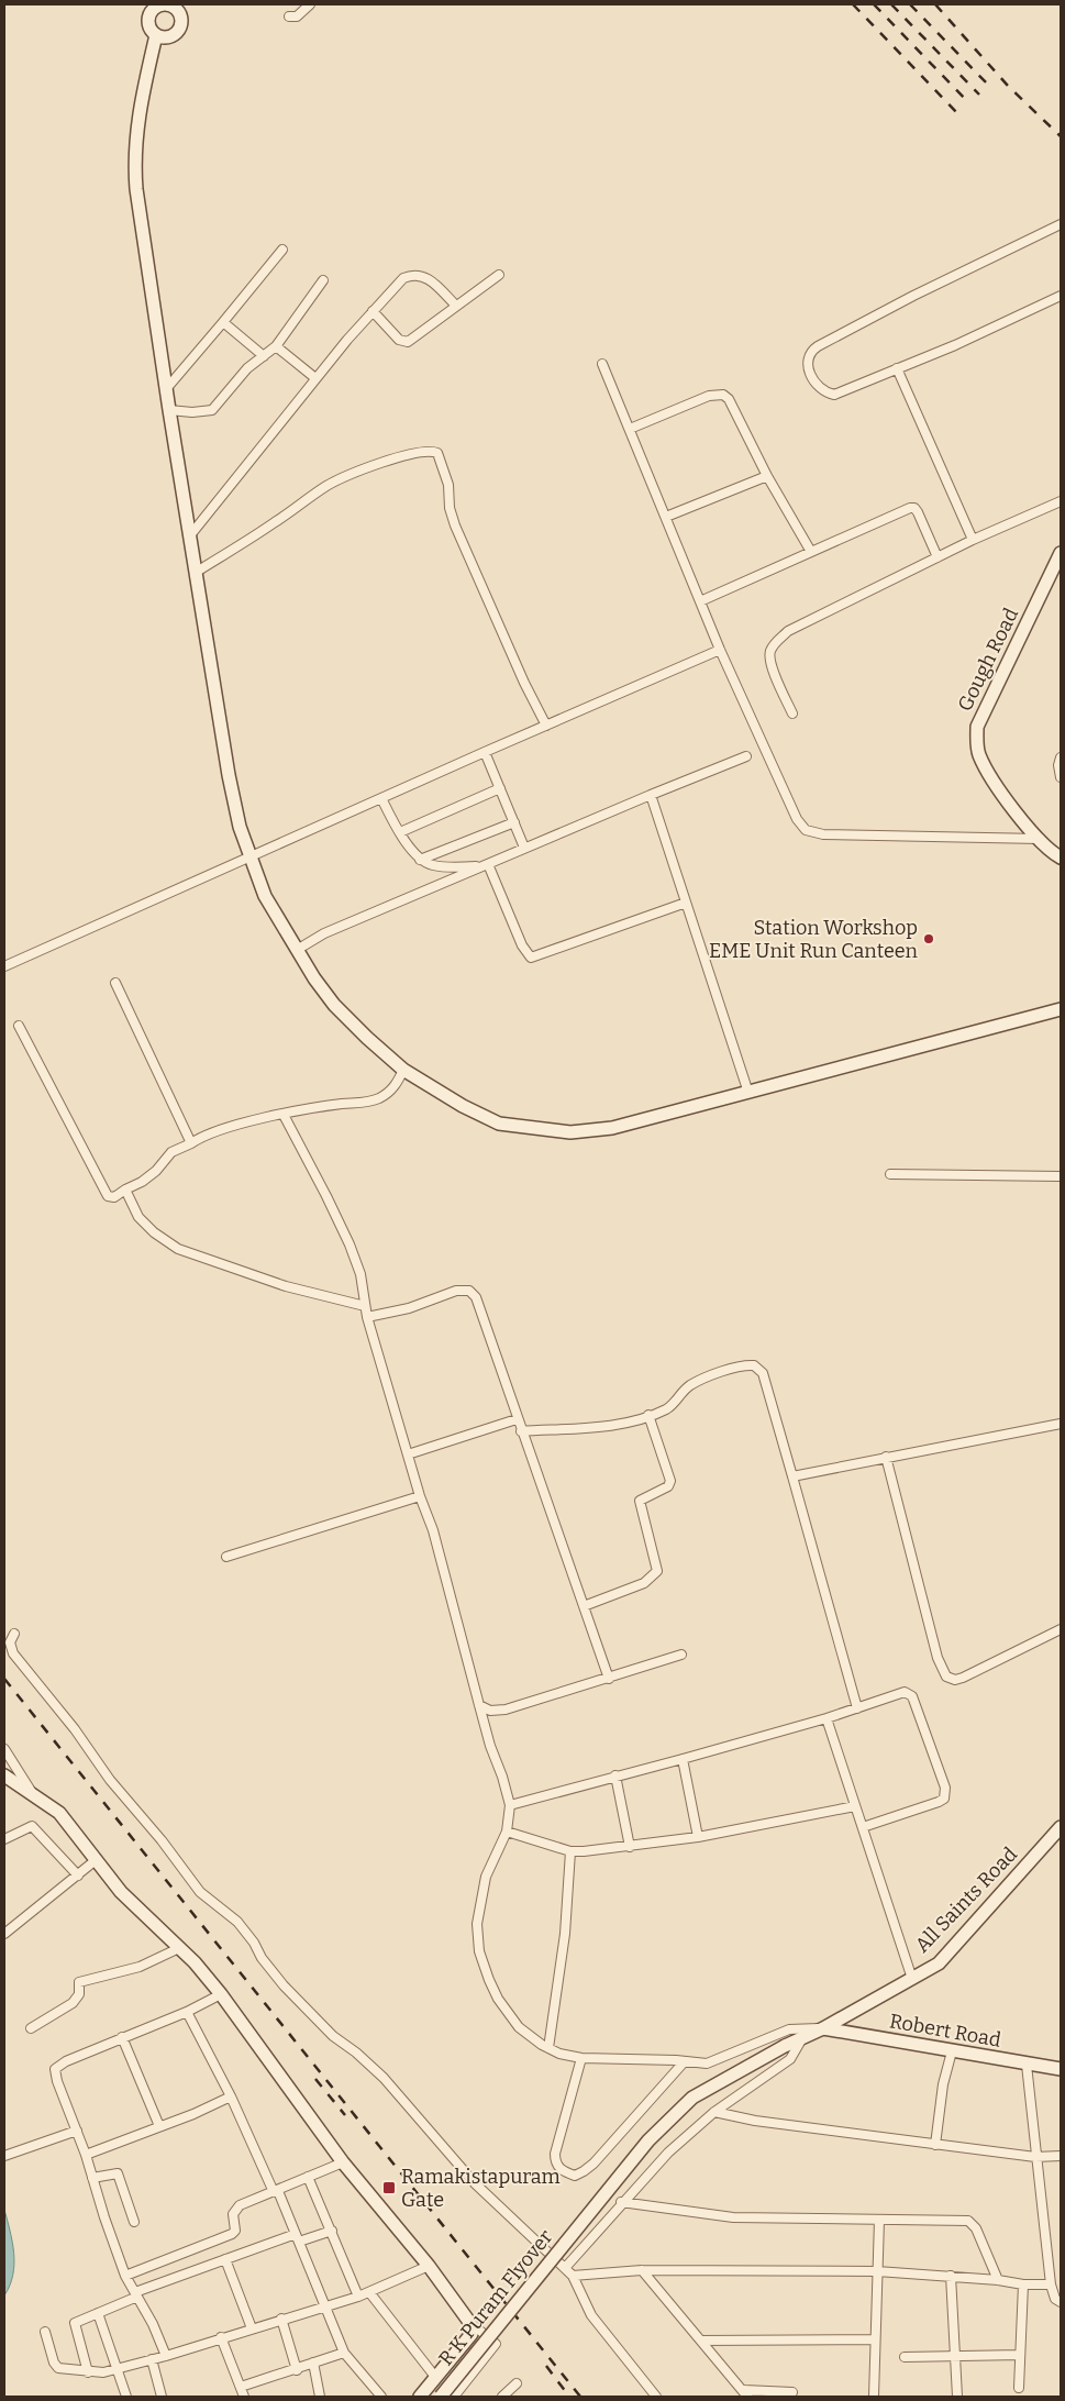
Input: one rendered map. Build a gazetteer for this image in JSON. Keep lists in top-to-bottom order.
{
  "streets": {
    "street": [
      "Gough Road",
      "All Saints Road",
      "Robert Road",
      "R K Puram Flyover"
    ]
  },
  "crossings": [
    ["All Saints Road", "Robert Road"],
    ["All Saints Road", "R K Puram Flyover"]
  ],
  "places": {
    "other": ["Station Workshop EME Unit Run Canteen"],
    "transit": ["Ramakistapuram Gate"]
  }
}
